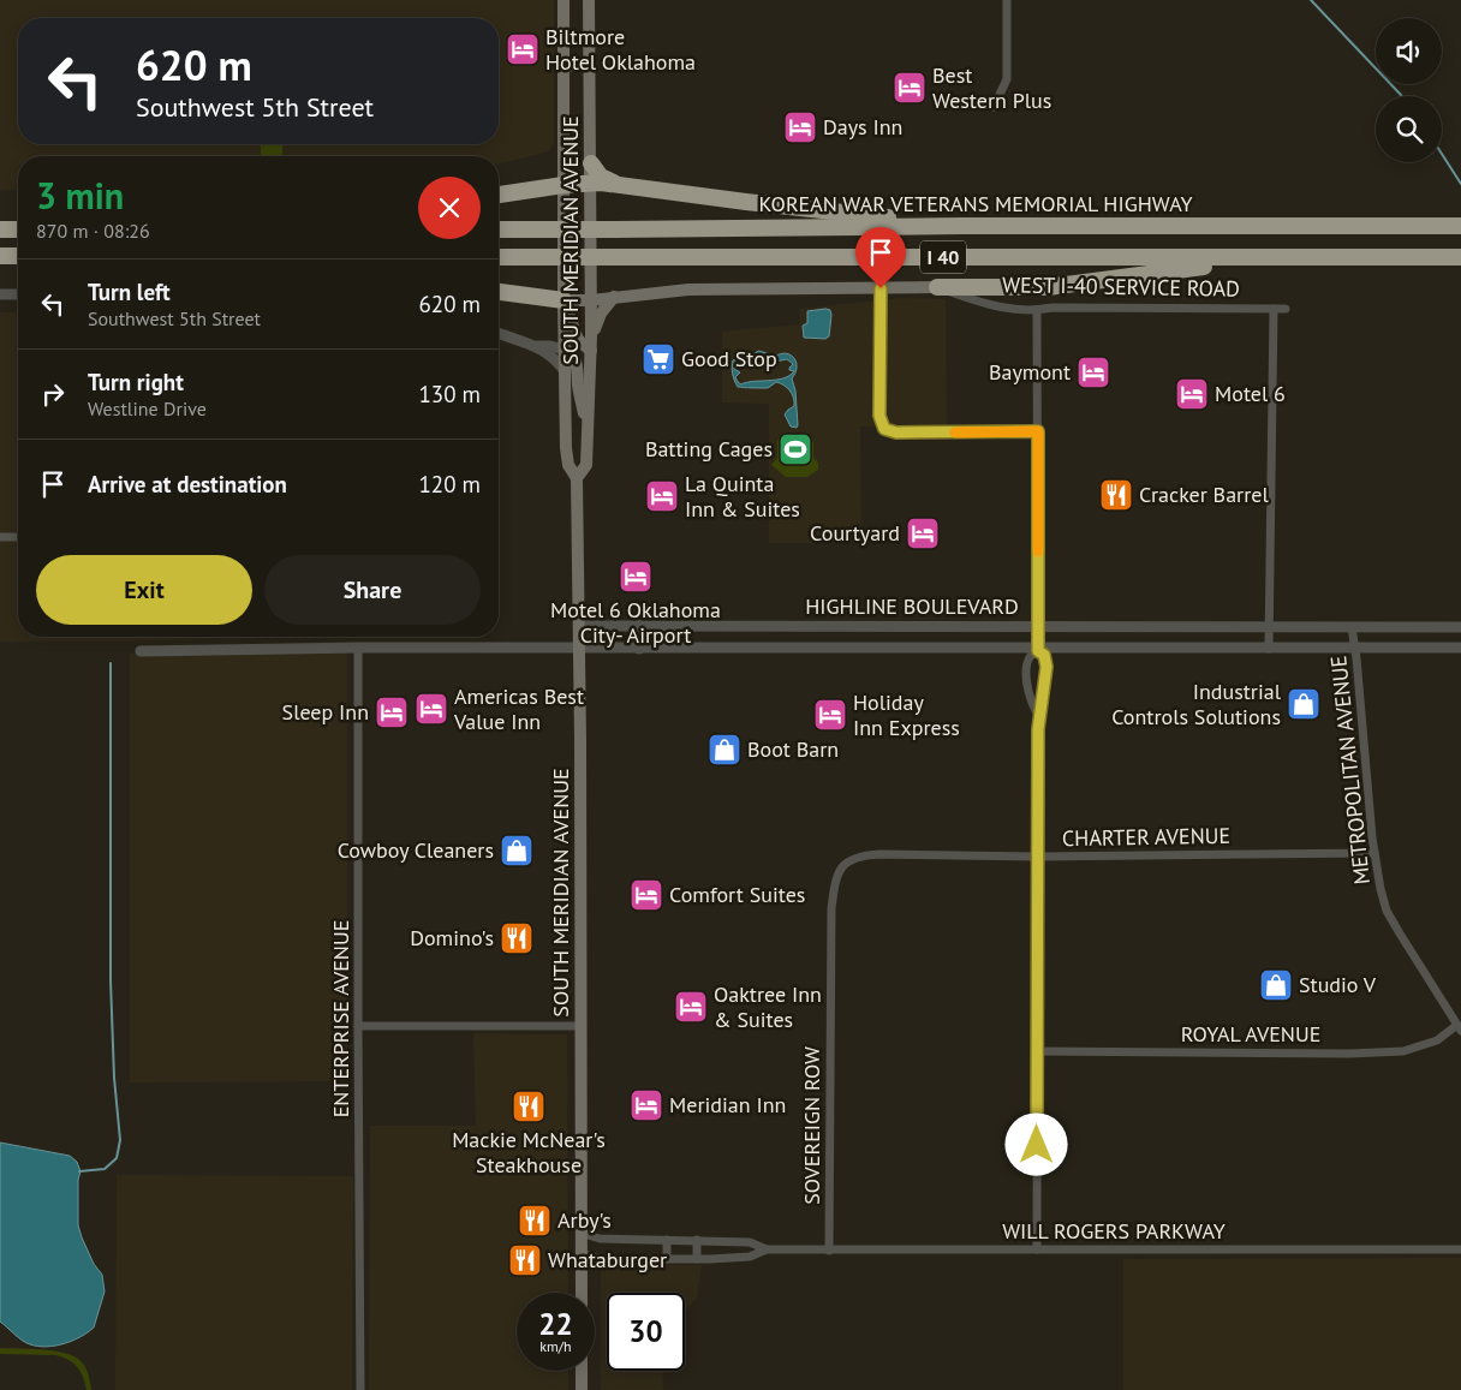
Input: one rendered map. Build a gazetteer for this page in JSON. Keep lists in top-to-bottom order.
{
  "streets": {
    "highway": ["KOREAN WAR VETERANS MEMORIAL HIGHWAY", "I 40"],
    "main road": ["SOUTH MERIDIAN AVENUE", "WEST I-40 SERVICE ROAD"],
    "street": [
      "HIGHLINE BOULEVARD",
      "METROPOLITAN AVENUE",
      "CHARTER AVENUE",
      "ENTERPRISE AVENUE",
      "ROYAL AVENUE",
      "SOVEREIGN ROW",
      "WILL ROGERS PARKWAY"
    ]
  },
  "crossings": [
    ["SOUTH MERIDIAN AVENUE", "WEST I-40 SERVICE ROAD"],
    ["SOUTH MERIDIAN AVENUE", "HIGHLINE BOULEVARD"],
    ["SOUTH MERIDIAN AVENUE", "WILL ROGERS PARKWAY"],
    ["HIGHLINE BOULEVARD", "METROPOLITAN AVENUE"],
    ["HIGHLINE BOULEVARD", "ENTERPRISE AVENUE"],
    ["METROPOLITAN AVENUE", "CHARTER AVENUE"],
    ["METROPOLITAN AVENUE", "ROYAL AVENUE"],
    ["CHARTER AVENUE", "SOVEREIGN ROW"],
    ["SOVEREIGN ROW", "WILL ROGERS PARKWAY"]
  ],
  "places": {
    "hotel": [
      "Biltmore Hotel Oklahoma",
      "Best Western Plus",
      "Days Inn",
      "Baymont",
      "Motel 6",
      "La Quinta Inn & Suites",
      "Courtyard",
      "Motel 6 Oklahoma City- Airport",
      "Americas Best Value Inn",
      "Sleep Inn",
      "Holiday Inn Express",
      "Comfort Suites",
      "Oaktree Inn & Suites",
      "Meridian Inn"
    ],
    "supermarket": ["Good Stop"],
    "sports": ["Batting Cages"],
    "restaurant": [
      "Cracker Barrel",
      "Domino's",
      "Mackie McNear's Steakhouse",
      "Arby's",
      "Whataburger"
    ],
    "shop": [
      "Industrial Controls Solutions",
      "Boot Barn",
      "Cowboy Cleaners",
      "Studio V"
    ]
  },
  "page": {
    "turn": ["620 m", "Southwest 5th Street"],
    "heading": ["3 min", "870 m · 08:26"],
    "list": [
      {
        "name": "Turn left",
        "note": "Southwest 5th Street",
        "value": "620 m"
      },
      {
        "name": "Turn right",
        "note": "Westline Drive",
        "value": "130 m"
      },
      {
        "name": "Arrive at destination",
        "value": "120 m"
      }
    ],
    "buttons": ["Exit", "Share"],
    "speed": "22 km/h",
    "limit": "30"
  }
}
